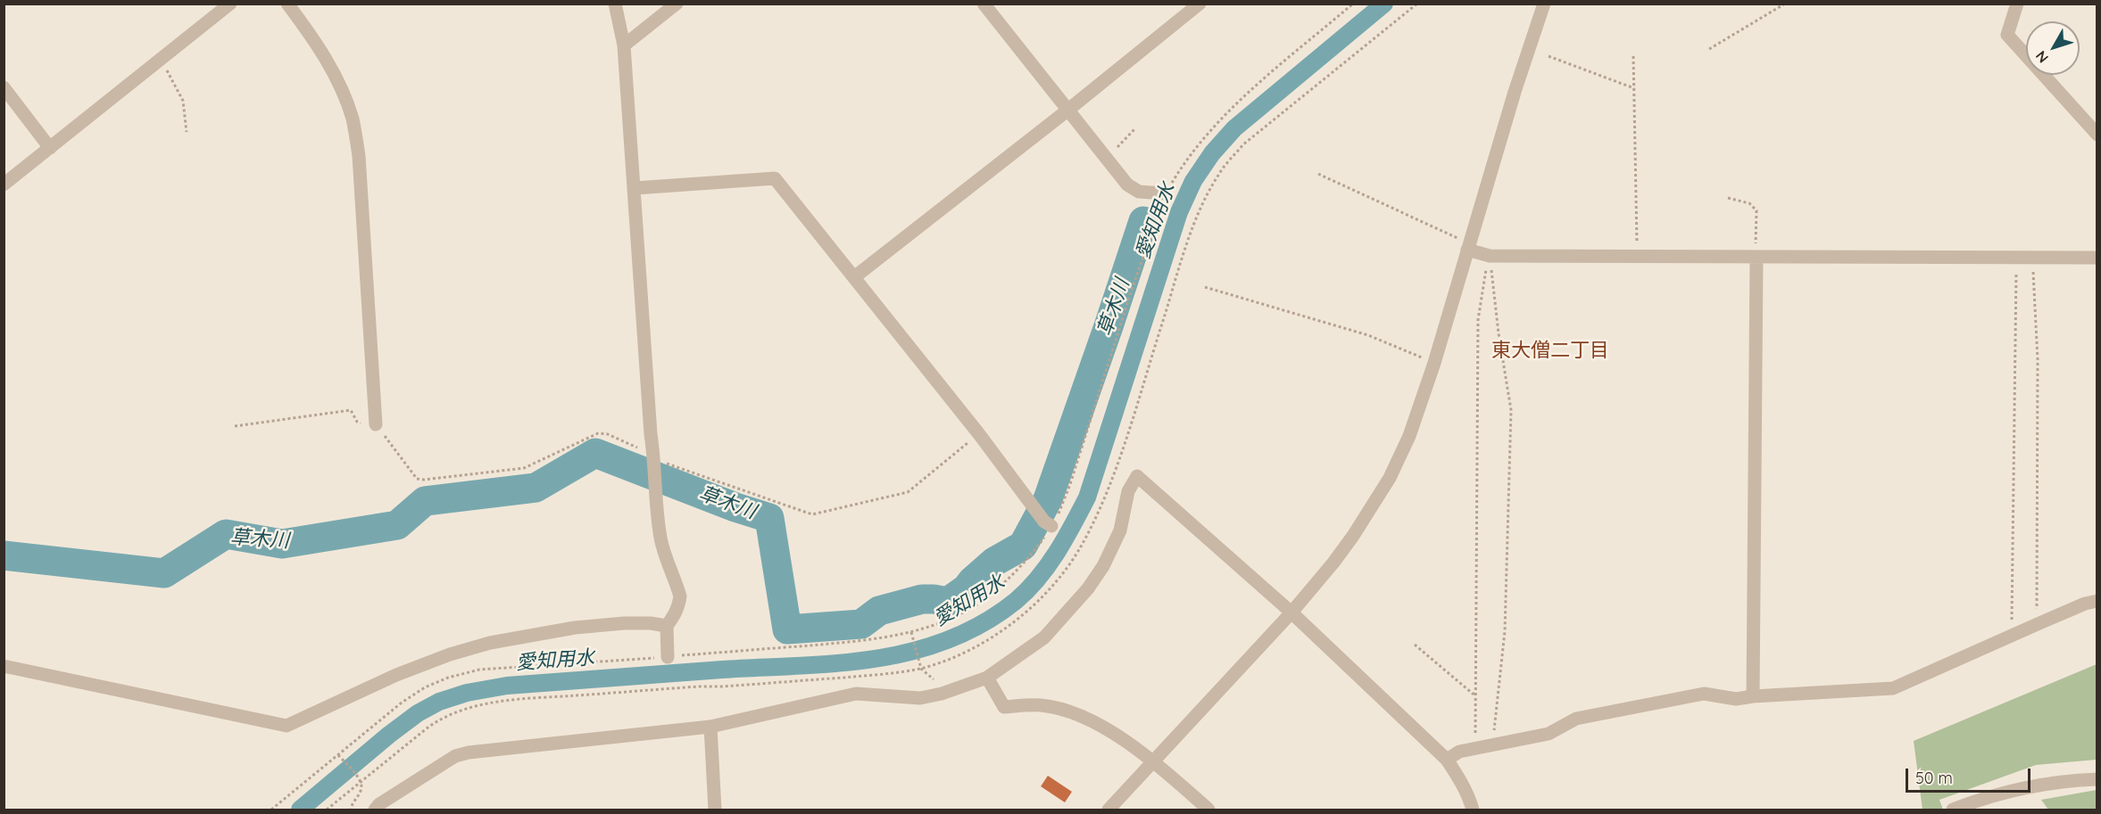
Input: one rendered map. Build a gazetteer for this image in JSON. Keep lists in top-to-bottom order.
{
  "districts": ["東大僧二丁目"],
  "water": ["愛知用水", "草木川"],
  "scale_bar": "50 m",
  "north": "bottom left"
}
